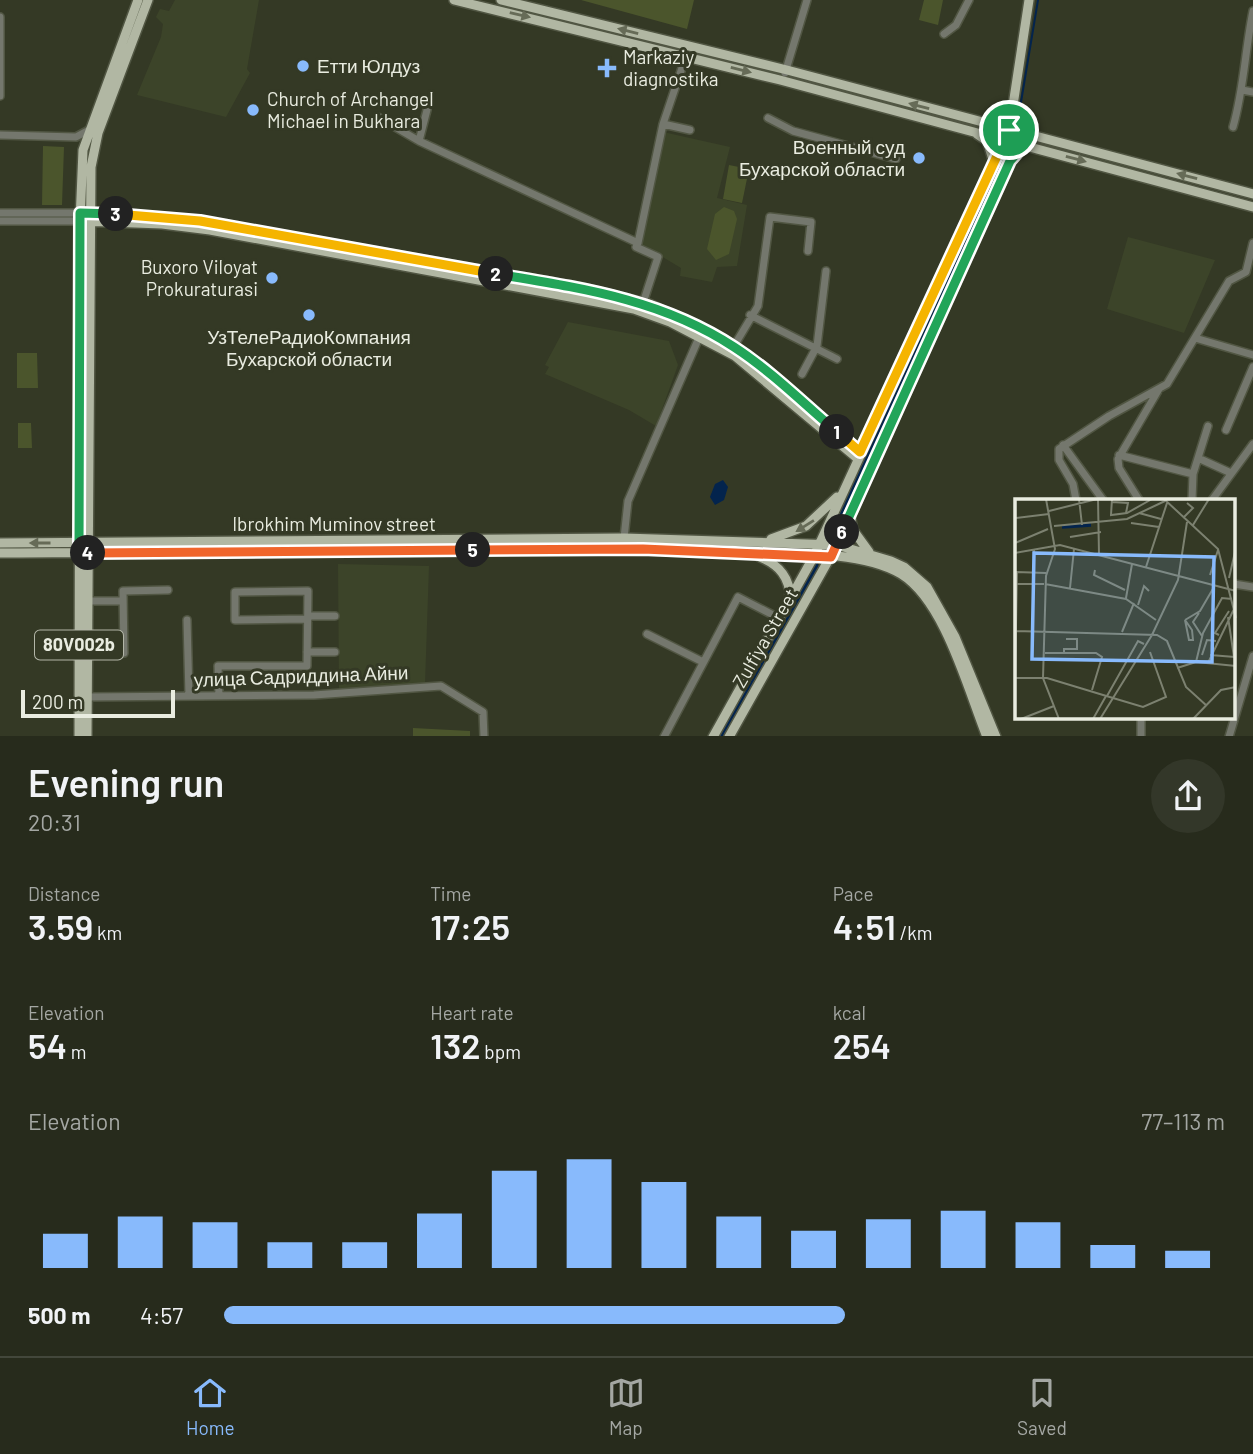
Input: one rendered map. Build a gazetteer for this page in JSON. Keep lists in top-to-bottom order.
{
  "streets": {
    "main road": ["Ibrokhim Muminov street", "Zulfiya Street", "80V002b"],
    "street": ["улица Садриддина Айни"]
  },
  "crossings": [
    ["Ibrokhim Muminov street", "Zulfiya Street"],
    ["Ibrokhim Muminov street", "80V002b"],
    ["80V002b", "улица Садриддина Айни"]
  ],
  "places": {
    "other": [
      "Етти Юлдуз",
      "Church of Archangel Michael in Bukhara",
      "Военный суд Бухарской области",
      "Buxoro Viloyat Prokuraturasi",
      "УзТелеРадиоКомпания Бухарской области"
    ],
    "health": ["Markaziy diagnostika"]
  },
  "scale_bar": "200 m",
  "page": {
    "pins": [
      "3",
      "2",
      "1",
      "6",
      "5",
      "4"
    ],
    "scale": "200 m",
    "heading": ["Evening run", "20:31"],
    "stats": [
      ["Distance", "3.59 km"],
      ["Time", "17:25"],
      ["Pace", "4:51 /km"],
      ["Elevation", "54 m"],
      ["Heart rate", "132 bpm"],
      ["kcal", "254"]
    ],
    "chart": ["Elevation", "77–113 m"],
    "list": [
      {
        "name": "500 m",
        "note": "4:57"
      }
    ],
    "tabs": ["Home", "Map", "Saved"]
  }
}
